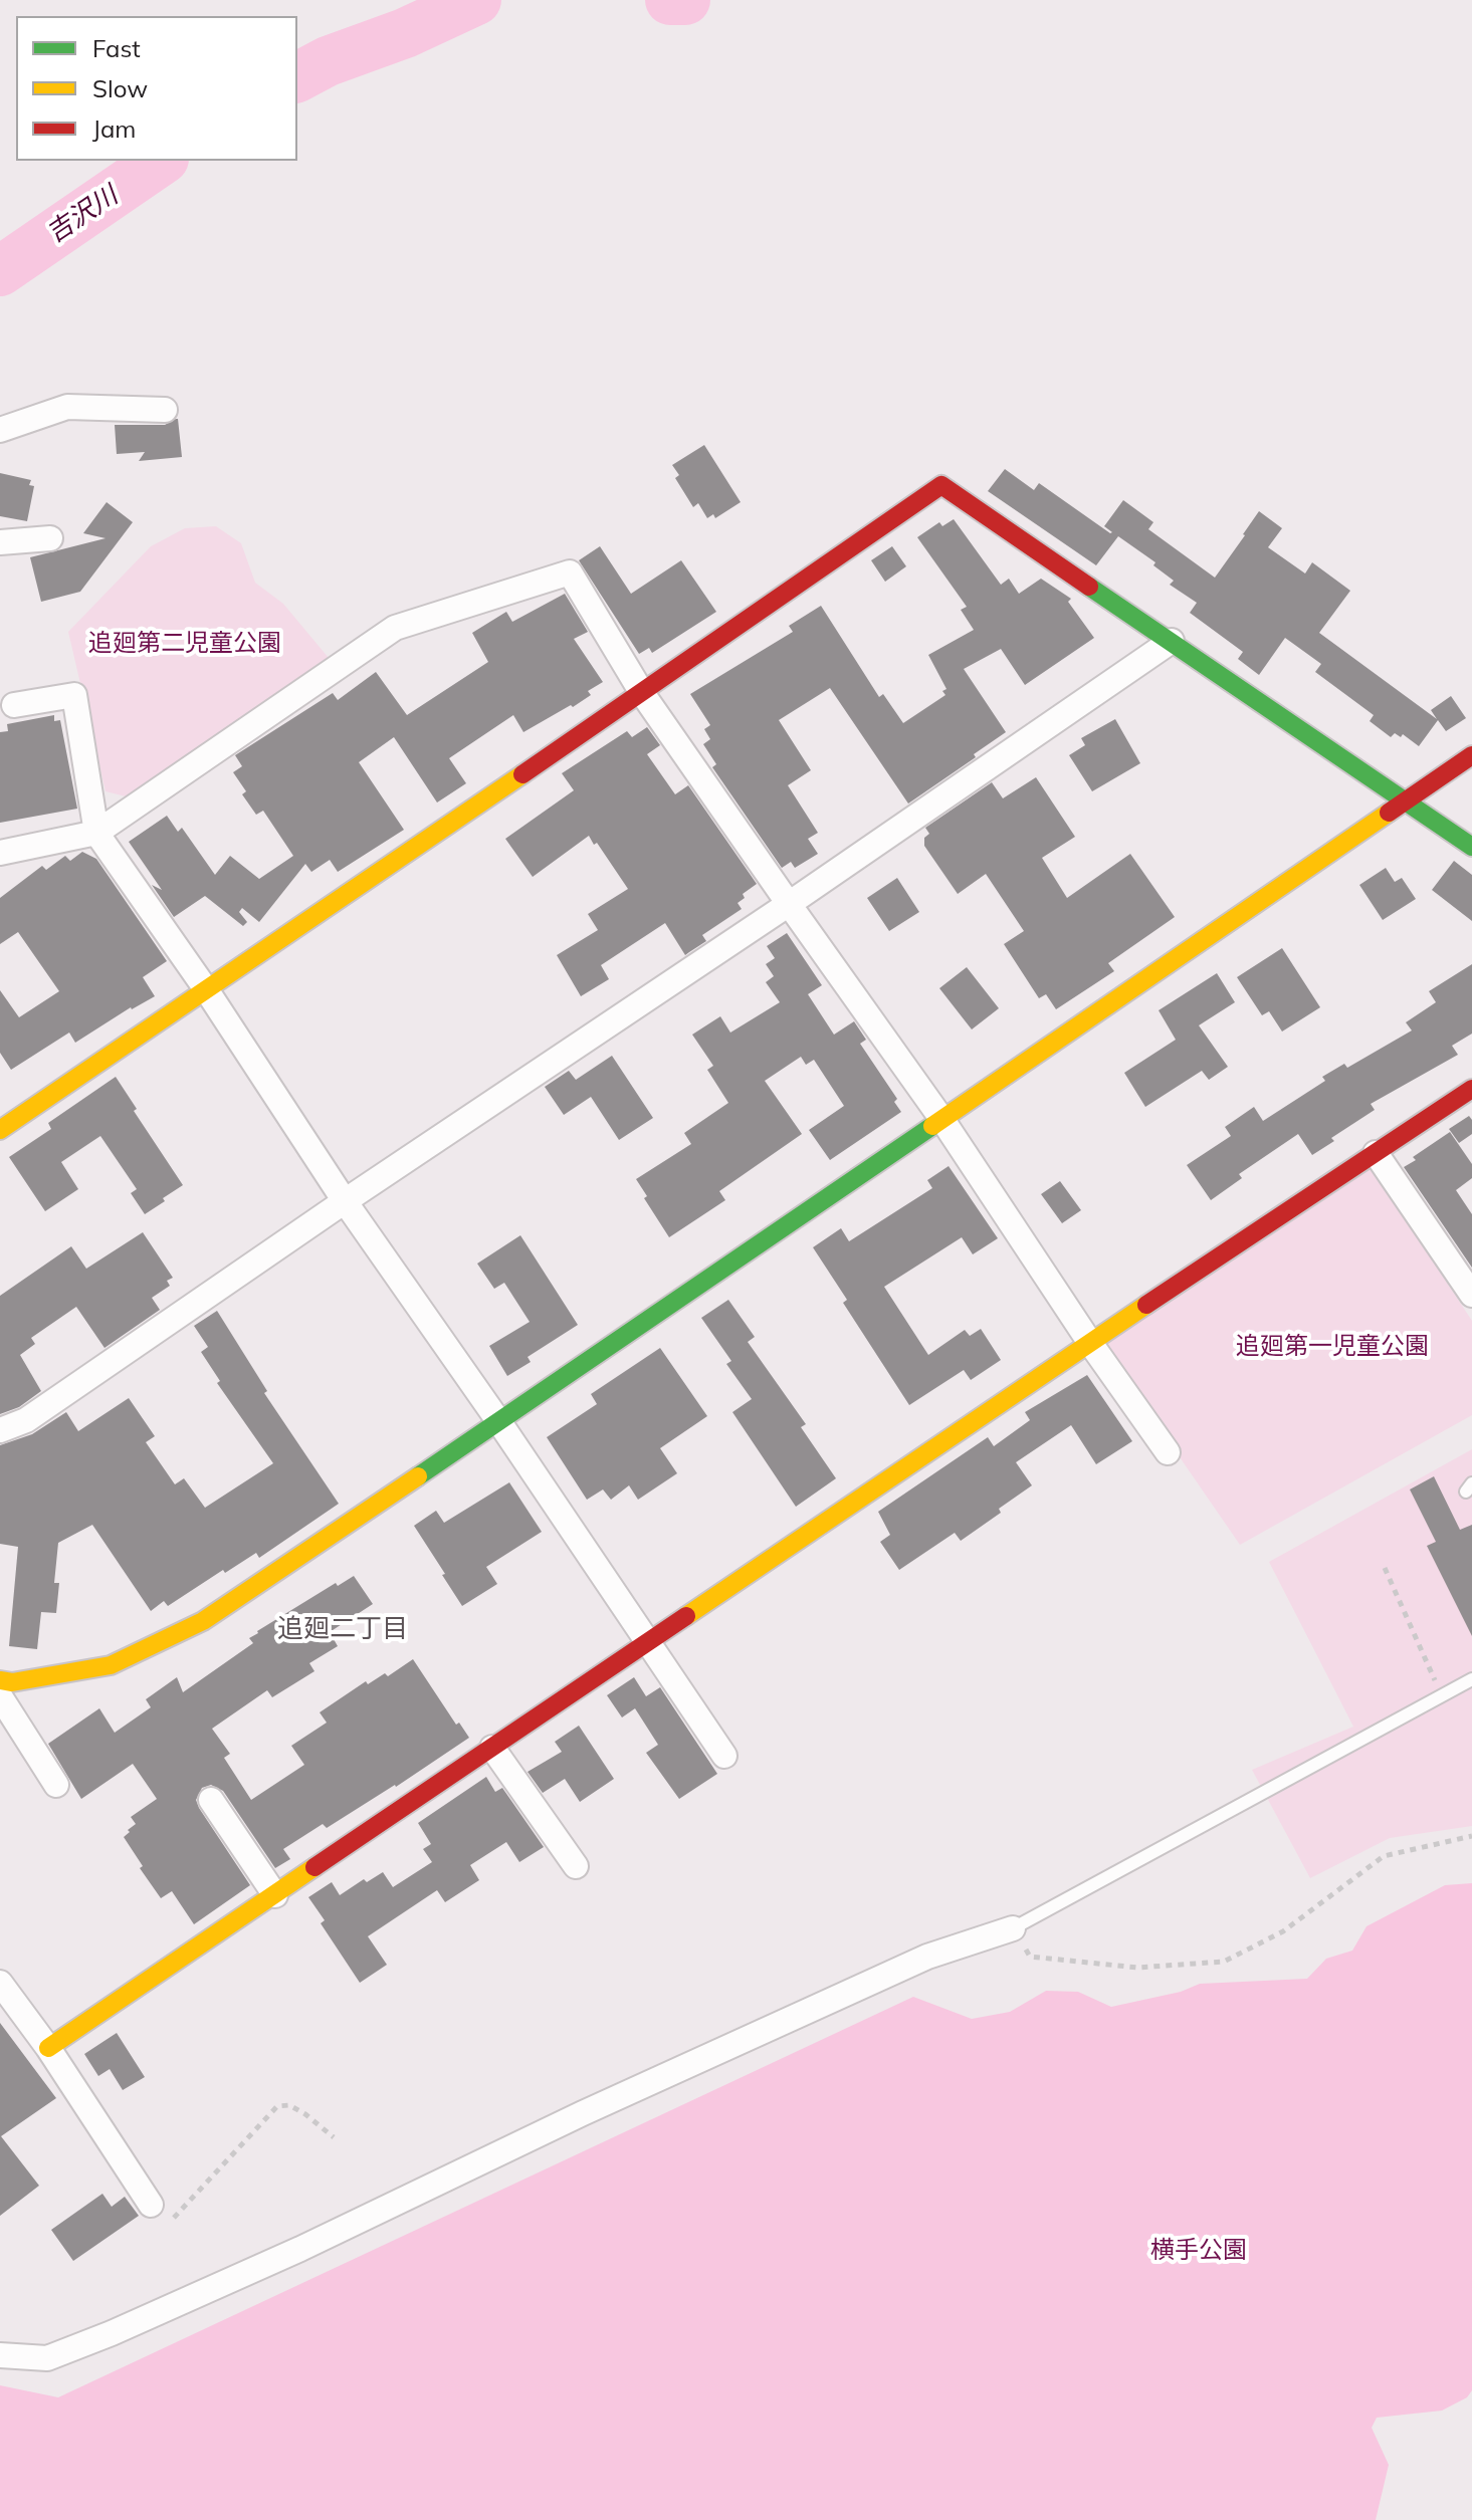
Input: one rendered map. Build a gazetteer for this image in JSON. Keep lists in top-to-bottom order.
{
  "districts": ["追廻二丁目"],
  "water": ["吉沢川"],
  "parks": ["追廻第二児童公園", "追廻第一児童公園", "横手公園"],
  "legend": ["Fast", "Slow", "Jam"]
}
